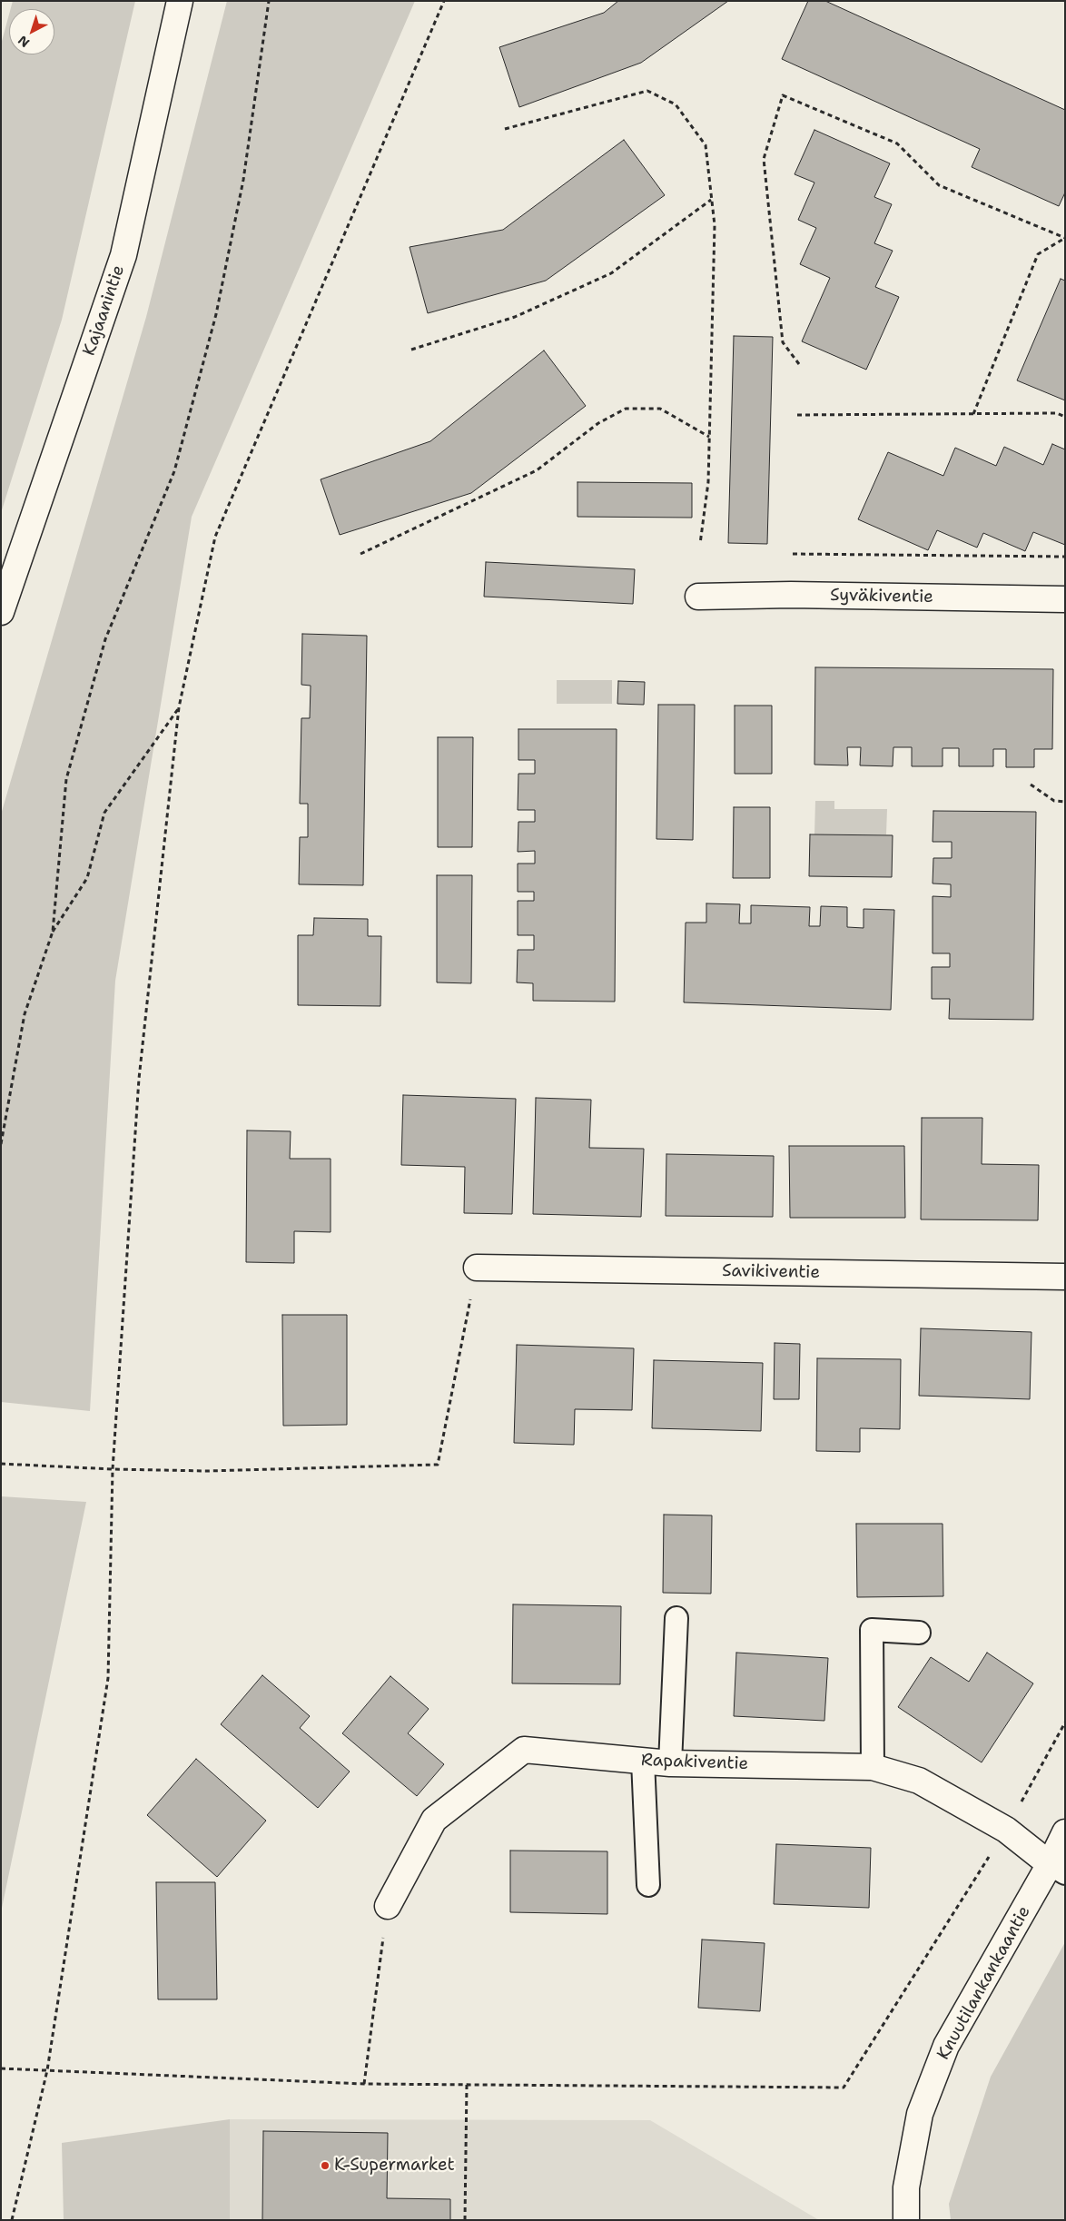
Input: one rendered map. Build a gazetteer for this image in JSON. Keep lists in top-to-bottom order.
{
  "streets": {
    "street": [
      "Kajaanintie",
      "Syväkiventie",
      "Savikiventie",
      "Rapakiventie",
      "Knuutilankankaantie"
    ]
  },
  "crossings": [
    ["Rapakiventie", "Knuutilankankaantie"]
  ],
  "places": ["K-Supermarket"],
  "north": "bottom left"
}
